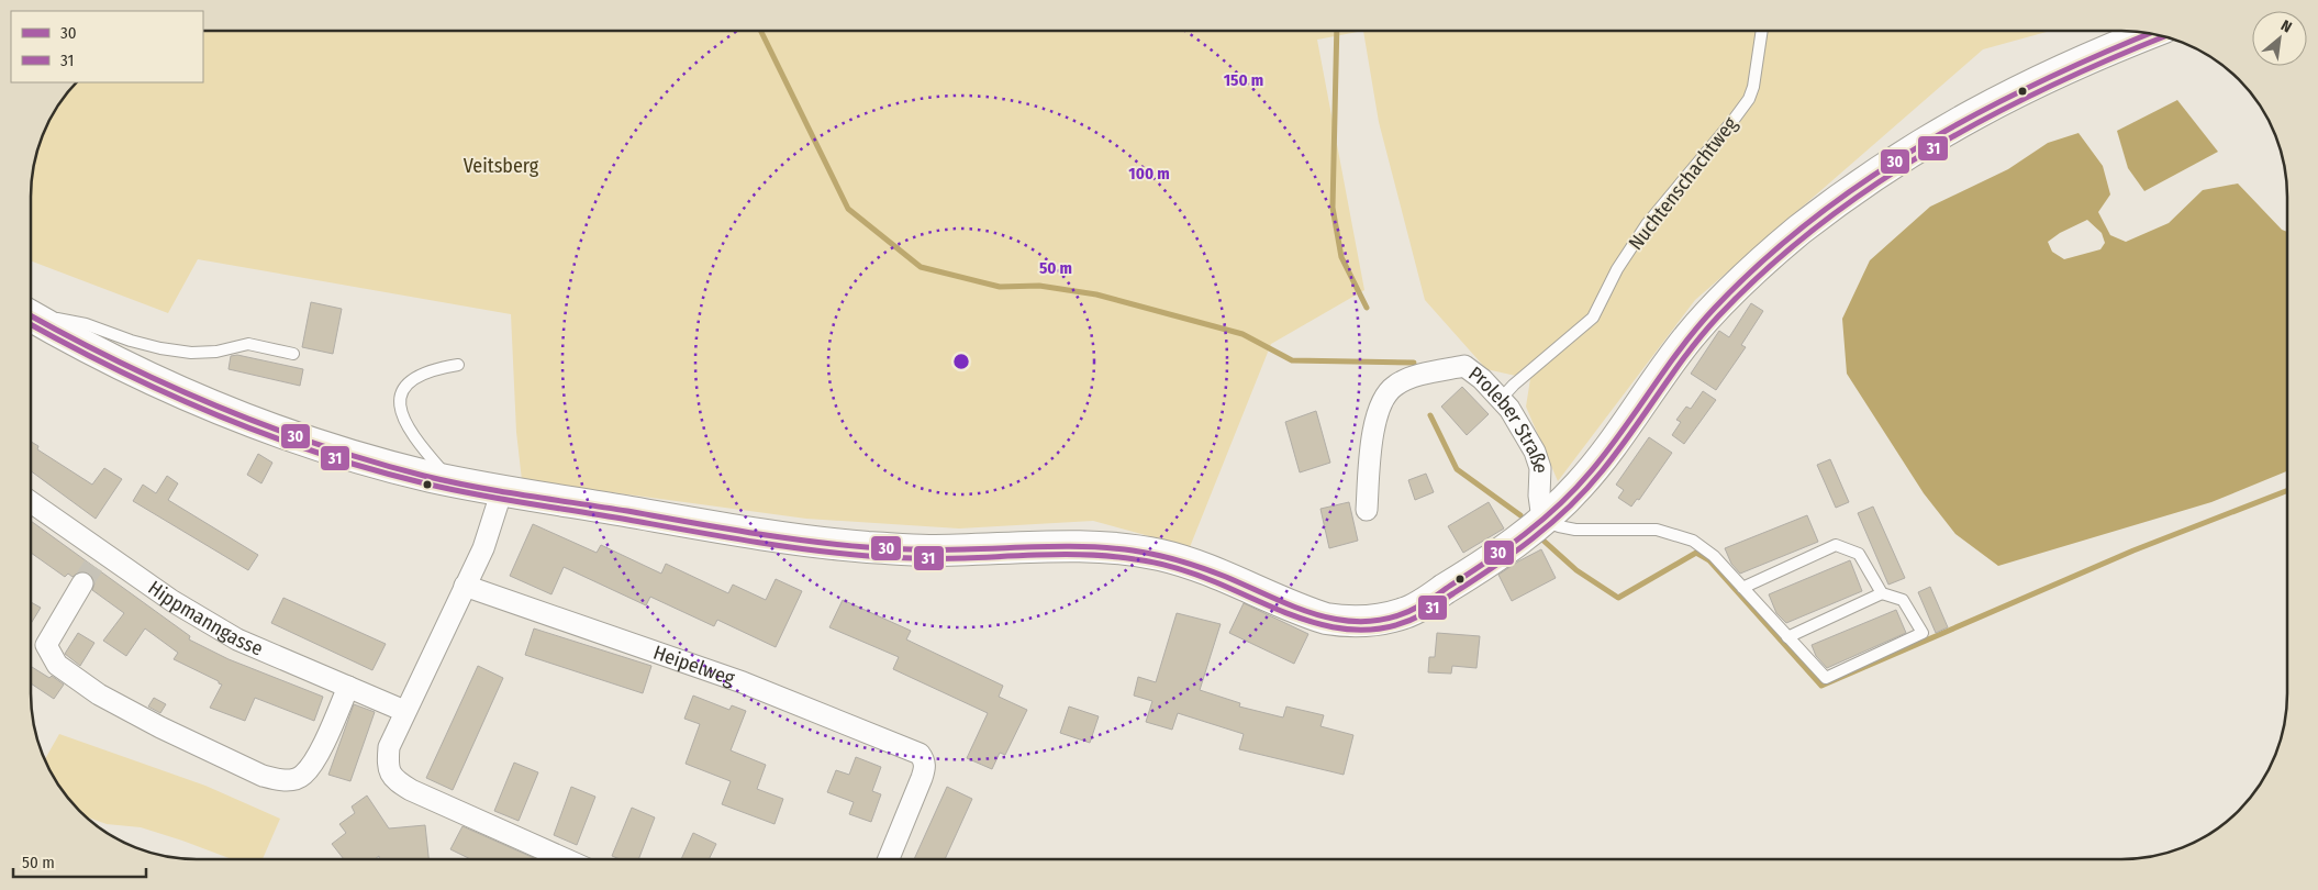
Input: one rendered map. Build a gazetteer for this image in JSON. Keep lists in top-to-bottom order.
{
  "streets": {
    "street": ["Proleber Straße", "Hippmanngasse", "Heipelweg"],
    "lane": ["Nuchtenschachtweg"]
  },
  "crossings": [
    ["Nuchtenschachtweg", "Proleber Straße"]
  ],
  "parks": ["Veitsberg"],
  "lines": ["transit line 30", "transit line 31"],
  "legend": ["30", "31"],
  "scale_bar": "50 m",
  "north": "top right",
  "rings": ["150 m", "100 m", "50 m"]
}
